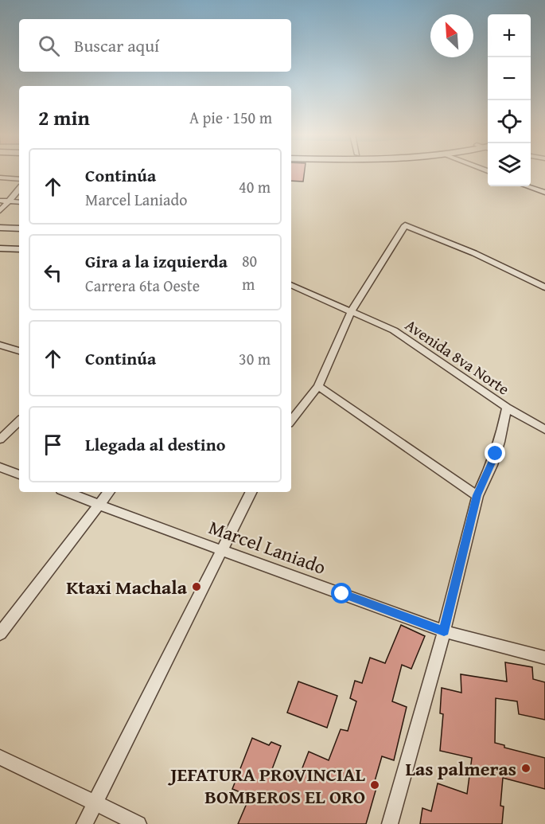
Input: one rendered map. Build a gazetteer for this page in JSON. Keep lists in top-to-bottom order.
{
  "streets": {
    "street": ["Avenida 8va Norte", "Marcel Laniado"]
  },
  "places": ["Ktaxi Machala", "Las palmeras", "JEFATURA PROVINCIAL BOMBEROS EL ORO"],
  "north": "top left",
  "page": {
    "map_buttons": ["+", "−"],
    "search": "Buscar aquí",
    "heading": ["2 min", "A pie · 150 m"],
    "list": [
      ["Continúa", "Marcel Laniado", "40 m"],
      ["Gira a la izquierda", "Carrera 6ta Oeste", "80 m"],
      ["Continúa", "30 m"],
      "Llegada al destino"
    ]
  }
}
